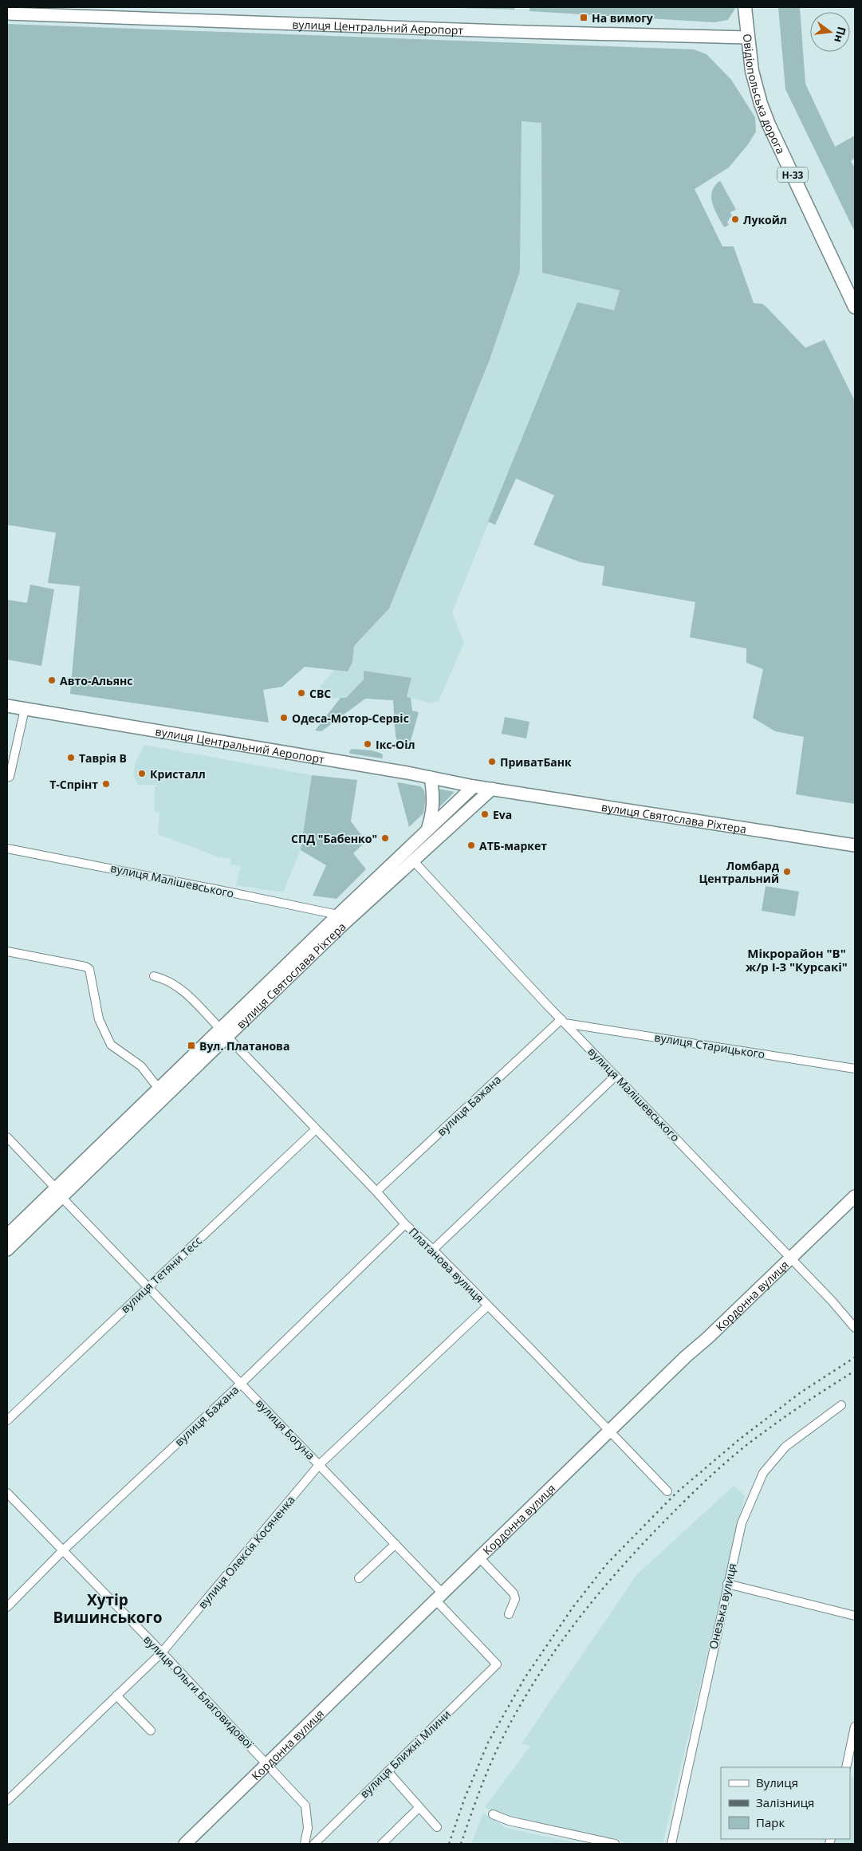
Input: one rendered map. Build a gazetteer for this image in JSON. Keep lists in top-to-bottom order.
{
  "streets": {
    "main road": [
      "вулиця Центральний Аеропорт",
      "Овідіопольська дорога",
      "Н-33",
      "вулиця Святослава Ріхтера",
      "Кордонна вулиця"
    ],
    "street": [
      "вулиця Малішевського",
      "вулиця Старицького",
      "вулиця Бажана",
      "Платанова вулиця",
      "вулиця Тетяни Тесс",
      "вулиця Богуна",
      "вулиця Олексія Косяченка",
      "Онезька вулиця",
      "вулиця Ольги Благовидової",
      "вулиця Ближні Млини"
    ]
  },
  "crossings": [
    ["вулиця Центральний Аеропорт", "Овідіопольська дорога"],
    ["вулиця Центральний Аеропорт", "вулиця Святослава Ріхтера"],
    ["вулиця Святослава Ріхтера", "вулиця Малішевського"],
    ["вулиця Святослава Ріхтера", "Платанова вулиця"],
    ["вулиця Святослава Ріхтера", "вулиця Богуна"],
    ["вулиця Малішевського", "вулиця Старицького"],
    ["вулиця Малішевського", "вулиця Бажана"],
    ["вулиця Малішевського", "Кордонна вулиця"],
    ["вулиця Старицького", "вулиця Бажана"],
    ["вулиця Бажана", "Платанова вулиця"],
    ["вулиця Бажана", "вулиця Богуна"],
    ["вулиця Бажана", "вулиця Ольги Благовидової"],
    ["Платанова вулиця", "вулиця Тетяни Тесс"],
    ["Платанова вулиця", "Кордонна вулиця"],
    ["Платанова вулиця", "вулиця Олексія Косяченка"],
    ["вулиця Тетяни Тесс", "вулиця Богуна"],
    ["Кордонна вулиця", "вулиця Богуна"],
    ["Кордонна вулиця", "вулиця Ольги Благовидової"],
    ["вулиця Богуна", "вулиця Олексія Косяченка"],
    ["вулиця Богуна", "вулиця Ближні Млини"],
    ["вулиця Олексія Косяченка", "вулиця Ольги Благовидової"]
  ],
  "districts": ["Мікрорайон \"В\" ж/р I-3 \"Курсакі\"", "Хутір Вишинського"],
  "places": {
    "transit": ["На вимогу", "Вул. Платанова"],
    "other": [
      "Лукойл",
      "Авто-Альянс",
      "СВС",
      "Одеса-Мотор-Сервіс",
      "Ікс-Оіл",
      "Таврія В",
      "ПриватБанк",
      "Кристалл",
      "Т-Спрінт",
      "Eva",
      "СПД \"Бабенко\"",
      "АТБ-маркет",
      "Ломбард Центральний"
    ]
  },
  "legend": ["Вулиця", "Залізниця", "Парк"],
  "north": "right"
}
